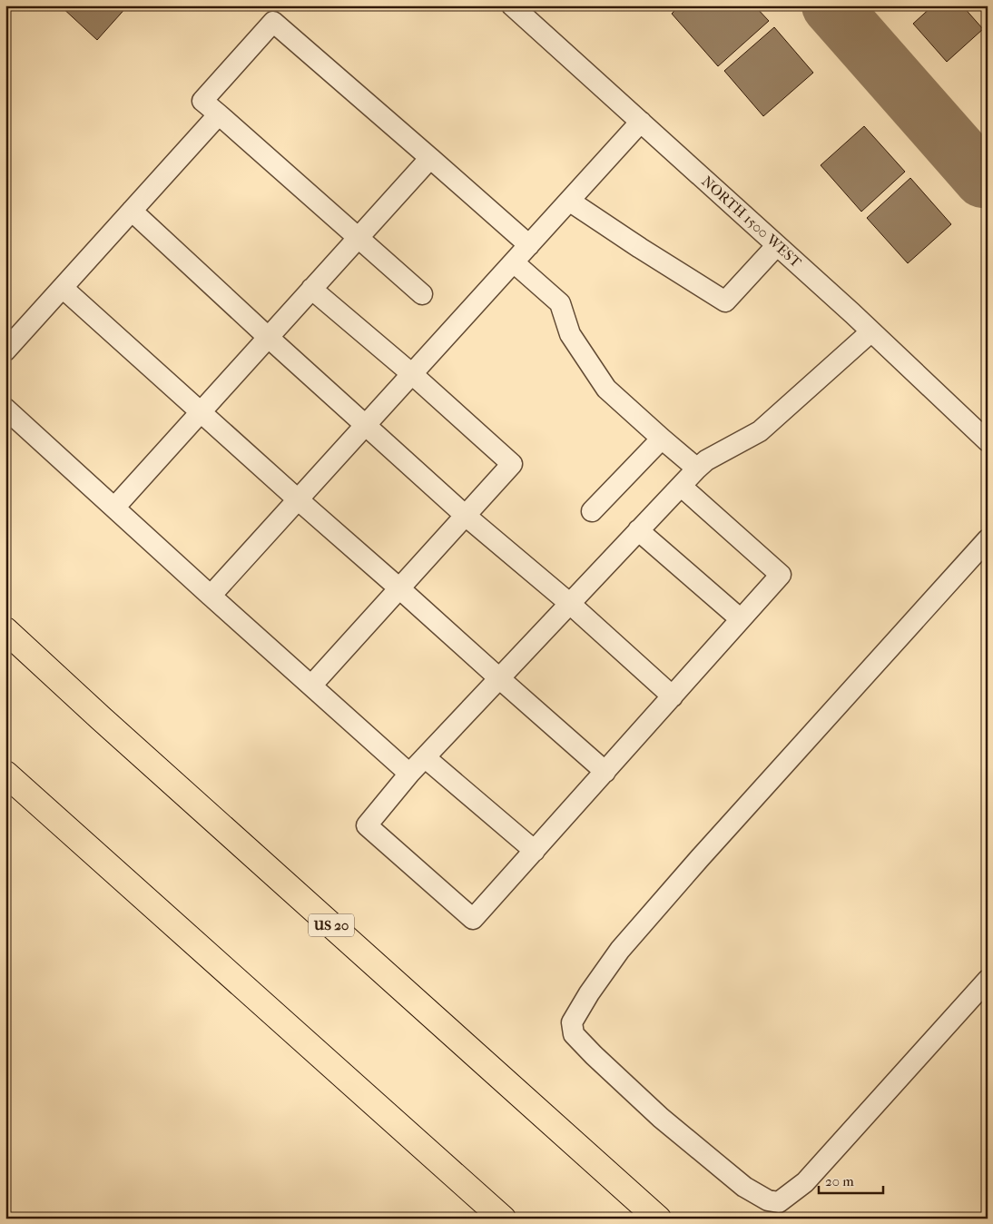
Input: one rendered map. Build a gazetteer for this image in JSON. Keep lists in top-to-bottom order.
{
  "streets": {
    "highway": ["US 20"],
    "street": ["NORTH 1500 WEST"]
  },
  "scale_bar": "20 m"
}
